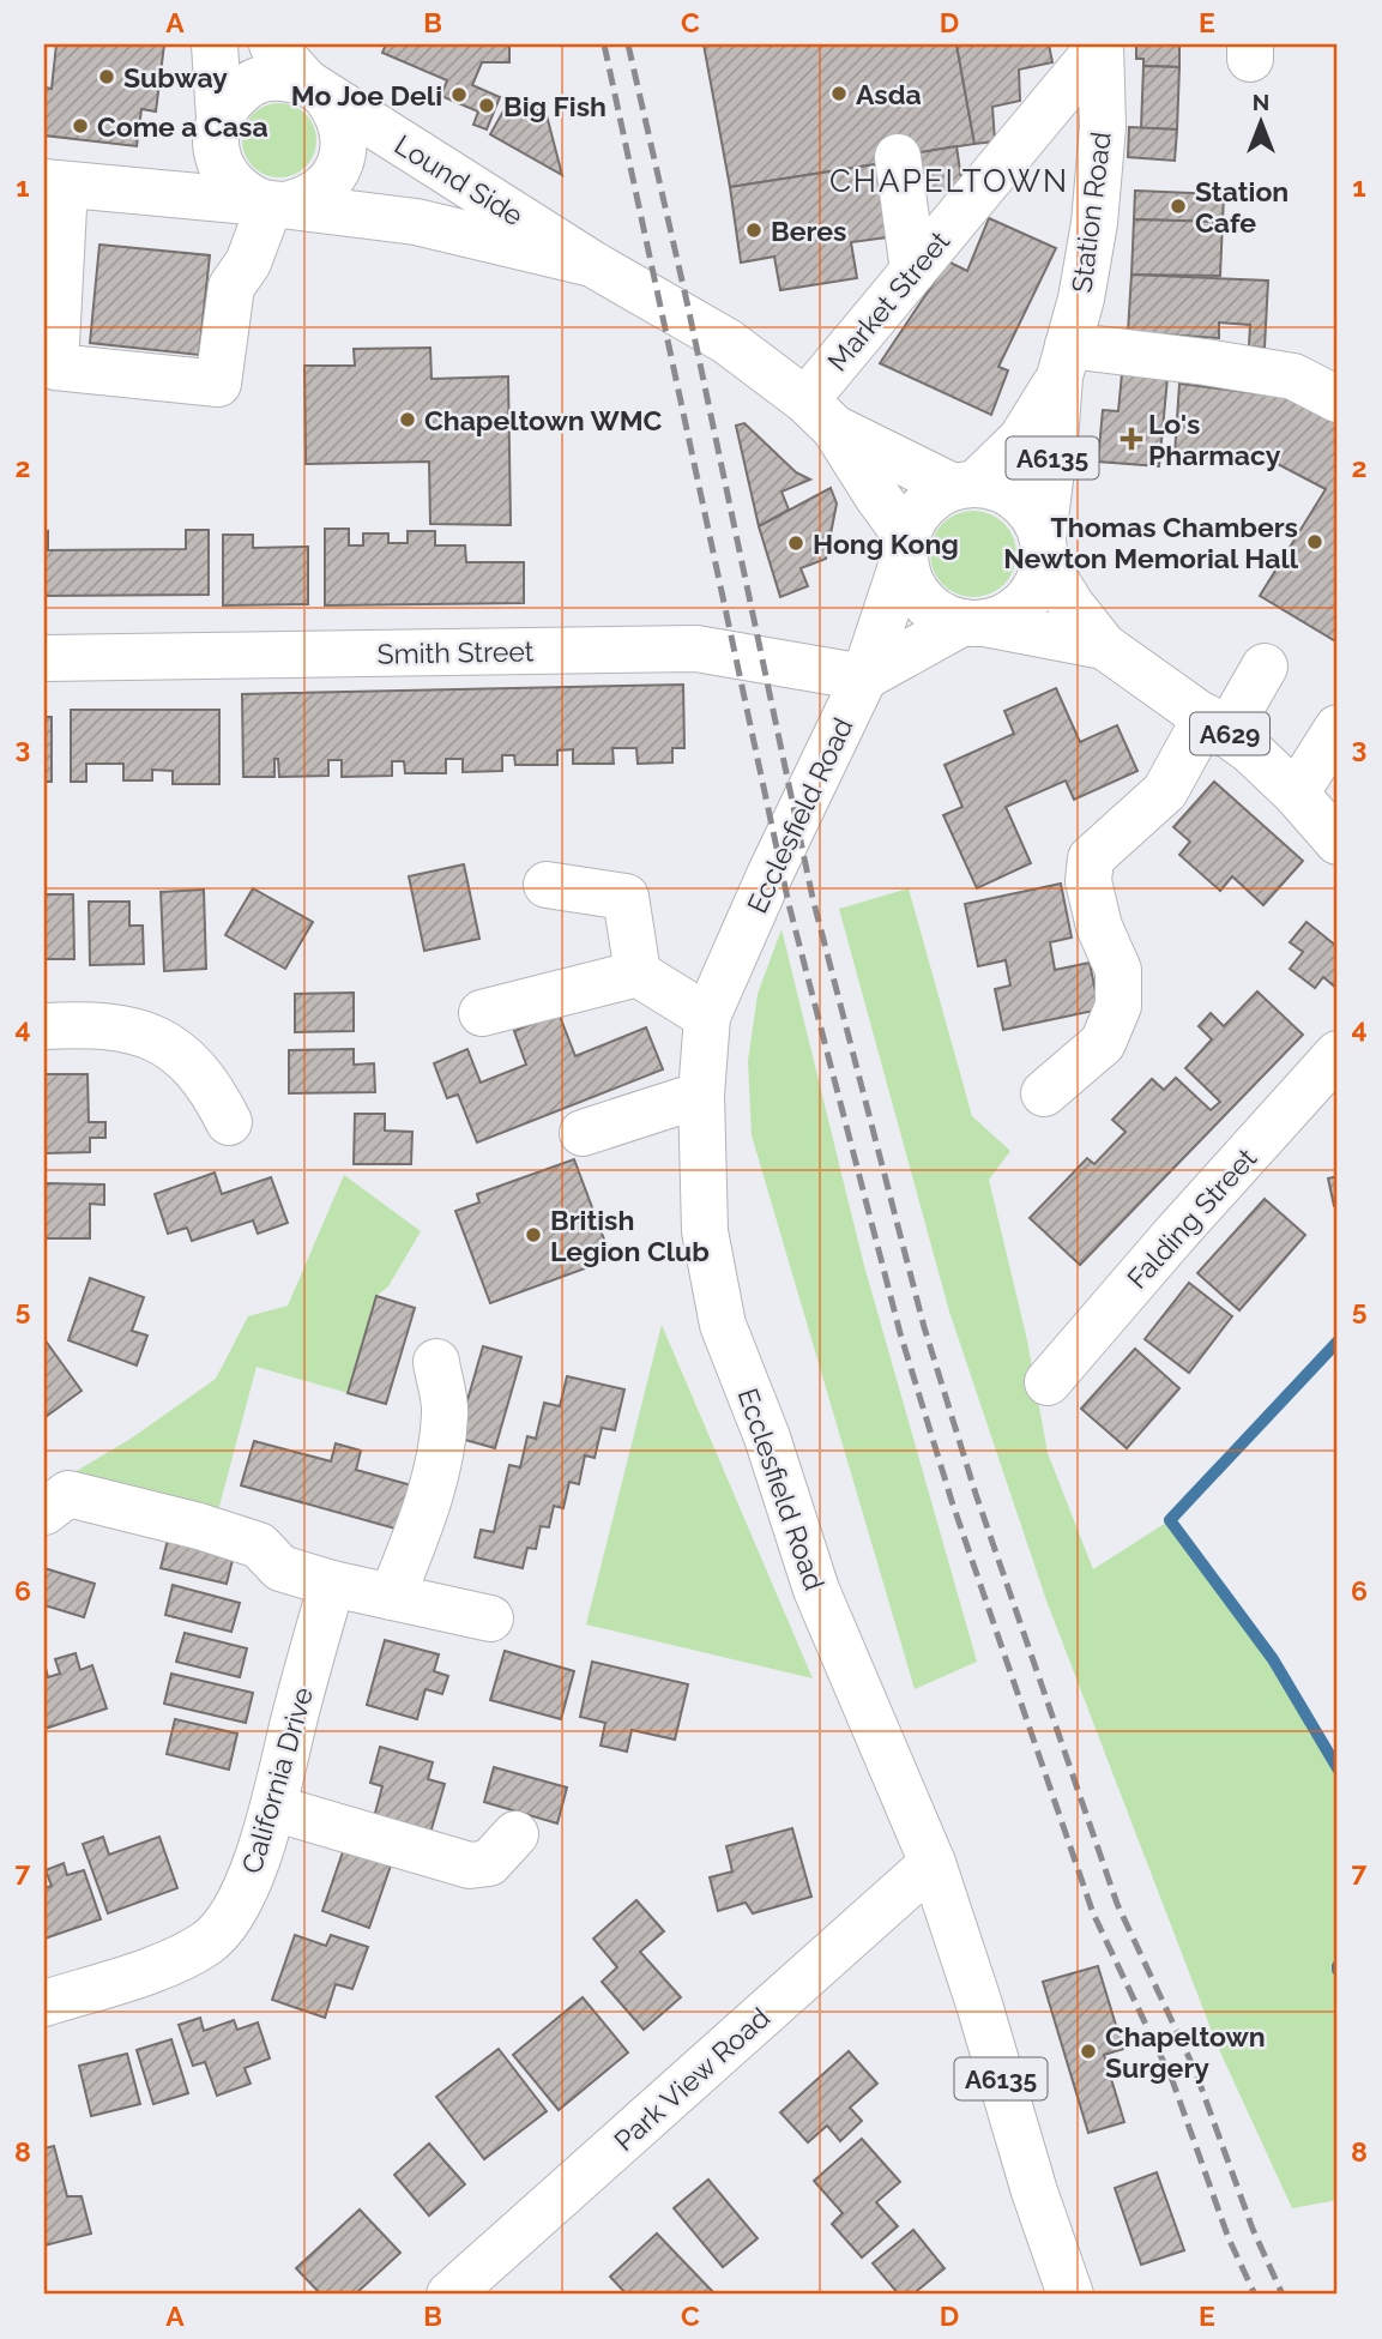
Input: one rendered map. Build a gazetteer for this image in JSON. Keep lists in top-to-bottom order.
{
  "streets": {
    "main road": [
      "Lound Side",
      "Station Road",
      "Market Street",
      "A6135",
      "Smith Street",
      "A629",
      "Ecclesfield Road",
      "Falding Street",
      "California Drive",
      "Park View Road"
    ]
  },
  "crossings": [
    ["Lound Side", "Market Street"],
    ["Station Road", "Market Street"],
    ["Station Road", "A6135"],
    ["Station Road", "A629"],
    ["Station Road", "Ecclesfield Road"],
    ["A6135", "Smith Street"],
    ["A6135", "A629"],
    ["A6135", "Ecclesfield Road"],
    ["Smith Street", "Ecclesfield Road"],
    ["A629", "Ecclesfield Road"],
    ["Ecclesfield Road", "Park View Road"]
  ],
  "districts": ["CHAPELTOWN"],
  "places": {
    "other": [
      "Subway",
      "Asda",
      "Mo Joe Deli",
      "Big Fish",
      "Come a Casa",
      "Station Cafe",
      "Beres",
      "Chapeltown WMC",
      "Thomas Chambers Newton Memorial Hall",
      "Hong Kong",
      "British Legion Club",
      "Chapeltown Surgery"
    ],
    "health": ["Lo's Pharmacy"]
  },
  "north": "top",
  "grid": {
    "columns": [
      "A",
      "B",
      "C",
      "D",
      "E"
    ],
    "rows": [
      "1",
      "2",
      "3",
      "4",
      "5",
      "6",
      "7",
      "8"
    ]
  }
}
